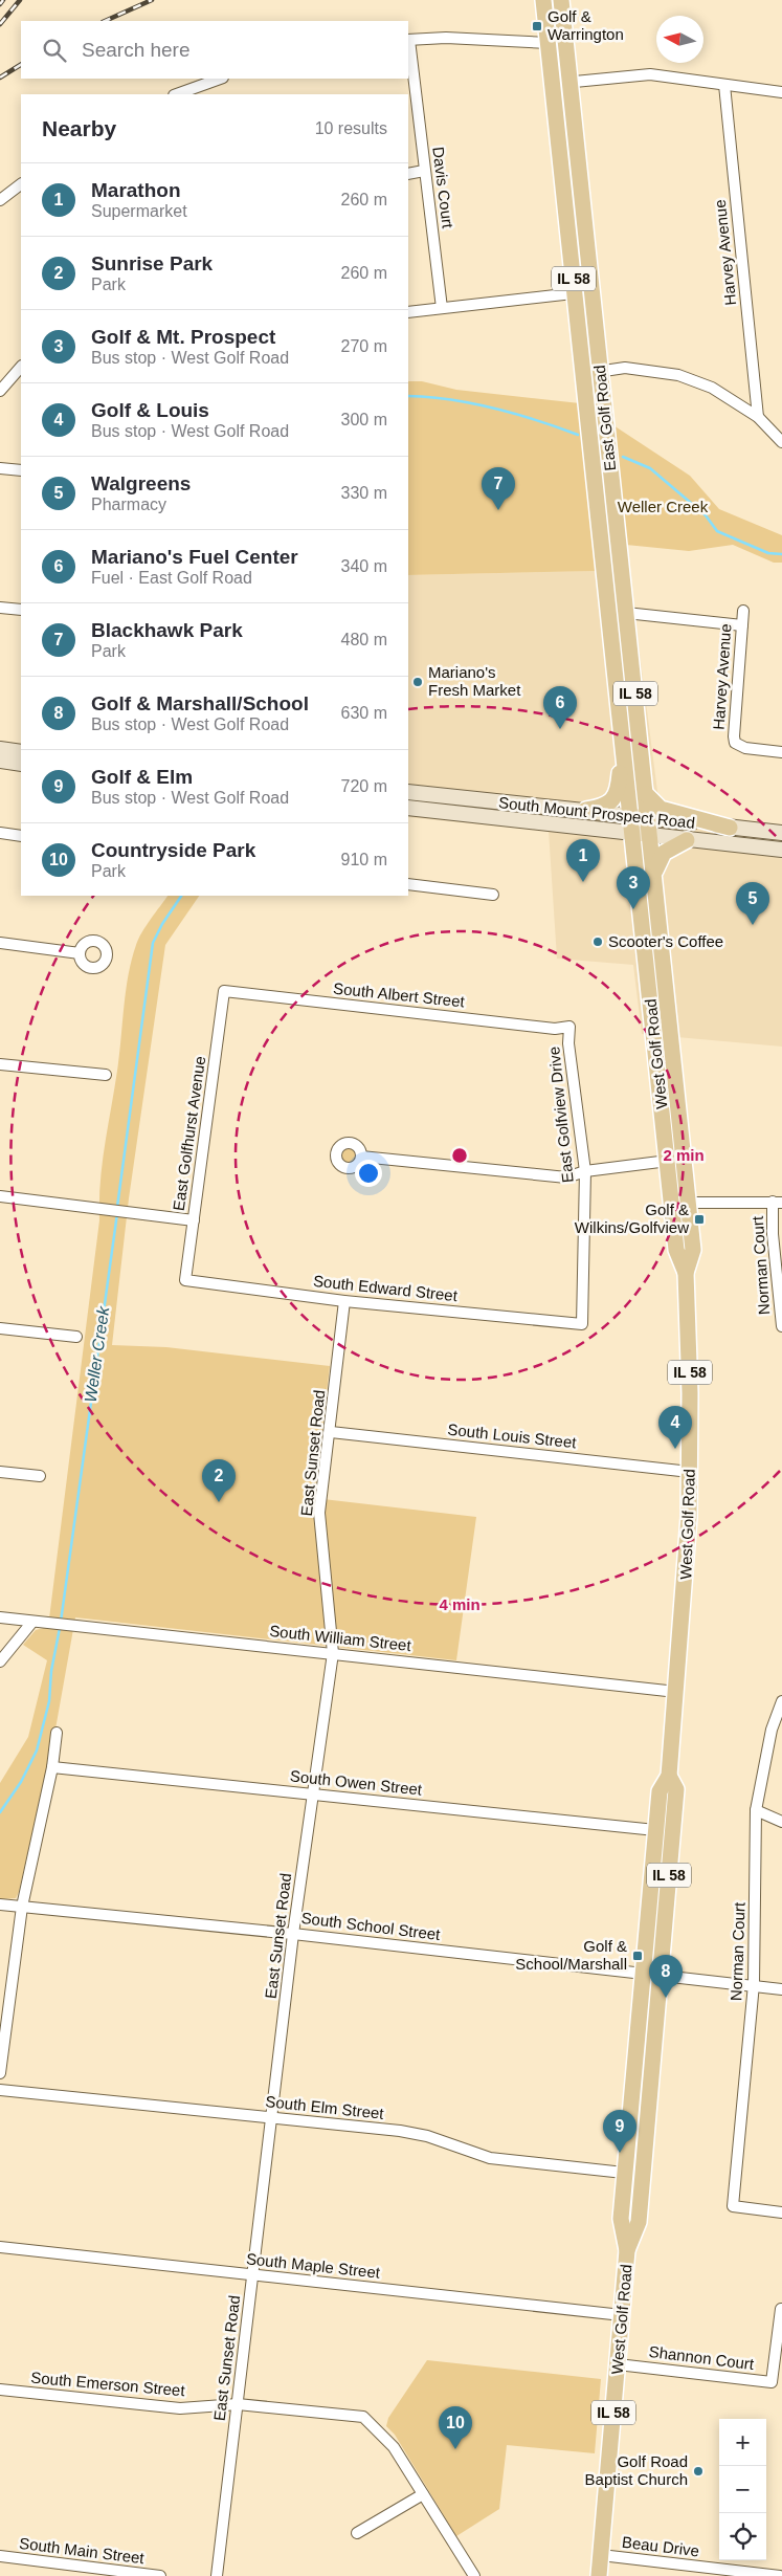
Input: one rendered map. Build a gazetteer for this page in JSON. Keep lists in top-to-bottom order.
{
  "streets": {
    "main road": [
      "IL 58",
      "East Golf Road",
      "South Mount Prospect Road",
      "West Golf Road"
    ],
    "street": [
      "Davis Court",
      "Harvey Avenue",
      "South Albert Street",
      "East Golfview Drive",
      "East Golfhurst Avenue",
      "Norman Court",
      "South Edward Street",
      "South Louis Street",
      "East Sunset Road",
      "South William Street",
      "South Owen Street",
      "South School Street",
      "South Elm Street",
      "South Maple Street",
      "Shannon Court",
      "South Emerson Street",
      "Beau Drive",
      "South Main Street"
    ]
  },
  "crossings": [
    ["East Golf Road", "South Mount Prospect Road"],
    ["East Golf Road", "West Golf Road"],
    ["South Mount Prospect Road", "West Golf Road"],
    ["South Albert Street", "East Golfview Drive"],
    ["South Albert Street", "East Golfhurst Avenue"],
    ["West Golf Road", "South Louis Street"],
    ["West Golf Road", "South William Street"],
    ["West Golf Road", "South Owen Street"],
    ["West Golf Road", "South School Street"],
    ["West Golf Road", "South Elm Street"],
    ["West Golf Road", "South Maple Street"],
    ["West Golf Road", "Shannon Court"],
    ["West Golf Road", "Beau Drive"],
    ["East Golfview Drive", "South Edward Street"],
    ["East Golfhurst Avenue", "South Edward Street"],
    ["Norman Court", "South School Street"],
    ["South Edward Street", "East Sunset Road"],
    ["South Louis Street", "East Sunset Road"],
    ["East Sunset Road", "South William Street"],
    ["East Sunset Road", "South Owen Street"],
    ["East Sunset Road", "South School Street"],
    ["East Sunset Road", "South Elm Street"],
    ["East Sunset Road", "South Maple Street"],
    ["East Sunset Road", "South Emerson Street"]
  ],
  "water": ["Weller Creek"],
  "parks": ["Weller Creek"],
  "places": {
    "transit": ["Golf & Warrington", "Golf & Wilkins/Golfview", "Golf & School/Marshall"],
    "other": ["Mariano's Fresh Market", "Scooter's Coffee", "Golf Road Baptist Church"]
  },
  "north": "left",
  "page": {
    "search": "Search here",
    "heading": ["Nearby", "10 results"],
    "list": [
      {
        "mark": "1",
        "name": "Marathon",
        "note": "Supermarket",
        "value": "260 m"
      },
      {
        "mark": "2",
        "name": "Sunrise Park",
        "note": "Park",
        "value": "260 m"
      },
      {
        "mark": "3",
        "name": "Golf & Mt. Prospect",
        "note": "Bus stop · West Golf Road",
        "value": "270 m"
      },
      {
        "mark": "4",
        "name": "Golf & Louis",
        "note": "Bus stop · West Golf Road",
        "value": "300 m"
      },
      {
        "mark": "5",
        "name": "Walgreens",
        "note": "Pharmacy",
        "value": "330 m"
      },
      {
        "mark": "6",
        "name": "Mariano's Fuel Center",
        "note": "Fuel · East Golf Road",
        "value": "340 m"
      },
      {
        "mark": "7",
        "name": "Blackhawk Park",
        "note": "Park",
        "value": "480 m"
      },
      {
        "mark": "8",
        "name": "Golf & Marshall/School",
        "note": "Bus stop · West Golf Road",
        "value": "630 m"
      },
      {
        "mark": "9",
        "name": "Golf & Elm",
        "note": "Bus stop · West Golf Road",
        "value": "720 m"
      },
      {
        "mark": "10",
        "name": "Countryside Park",
        "note": "Park",
        "value": "910 m"
      }
    ],
    "pins": [
      "7",
      "6",
      "1",
      "3",
      "5",
      "4",
      "2",
      "8",
      "9",
      "10"
    ],
    "map_buttons": ["+", "−"]
  },
  "rings": ["2 min", "4 min"]
}
